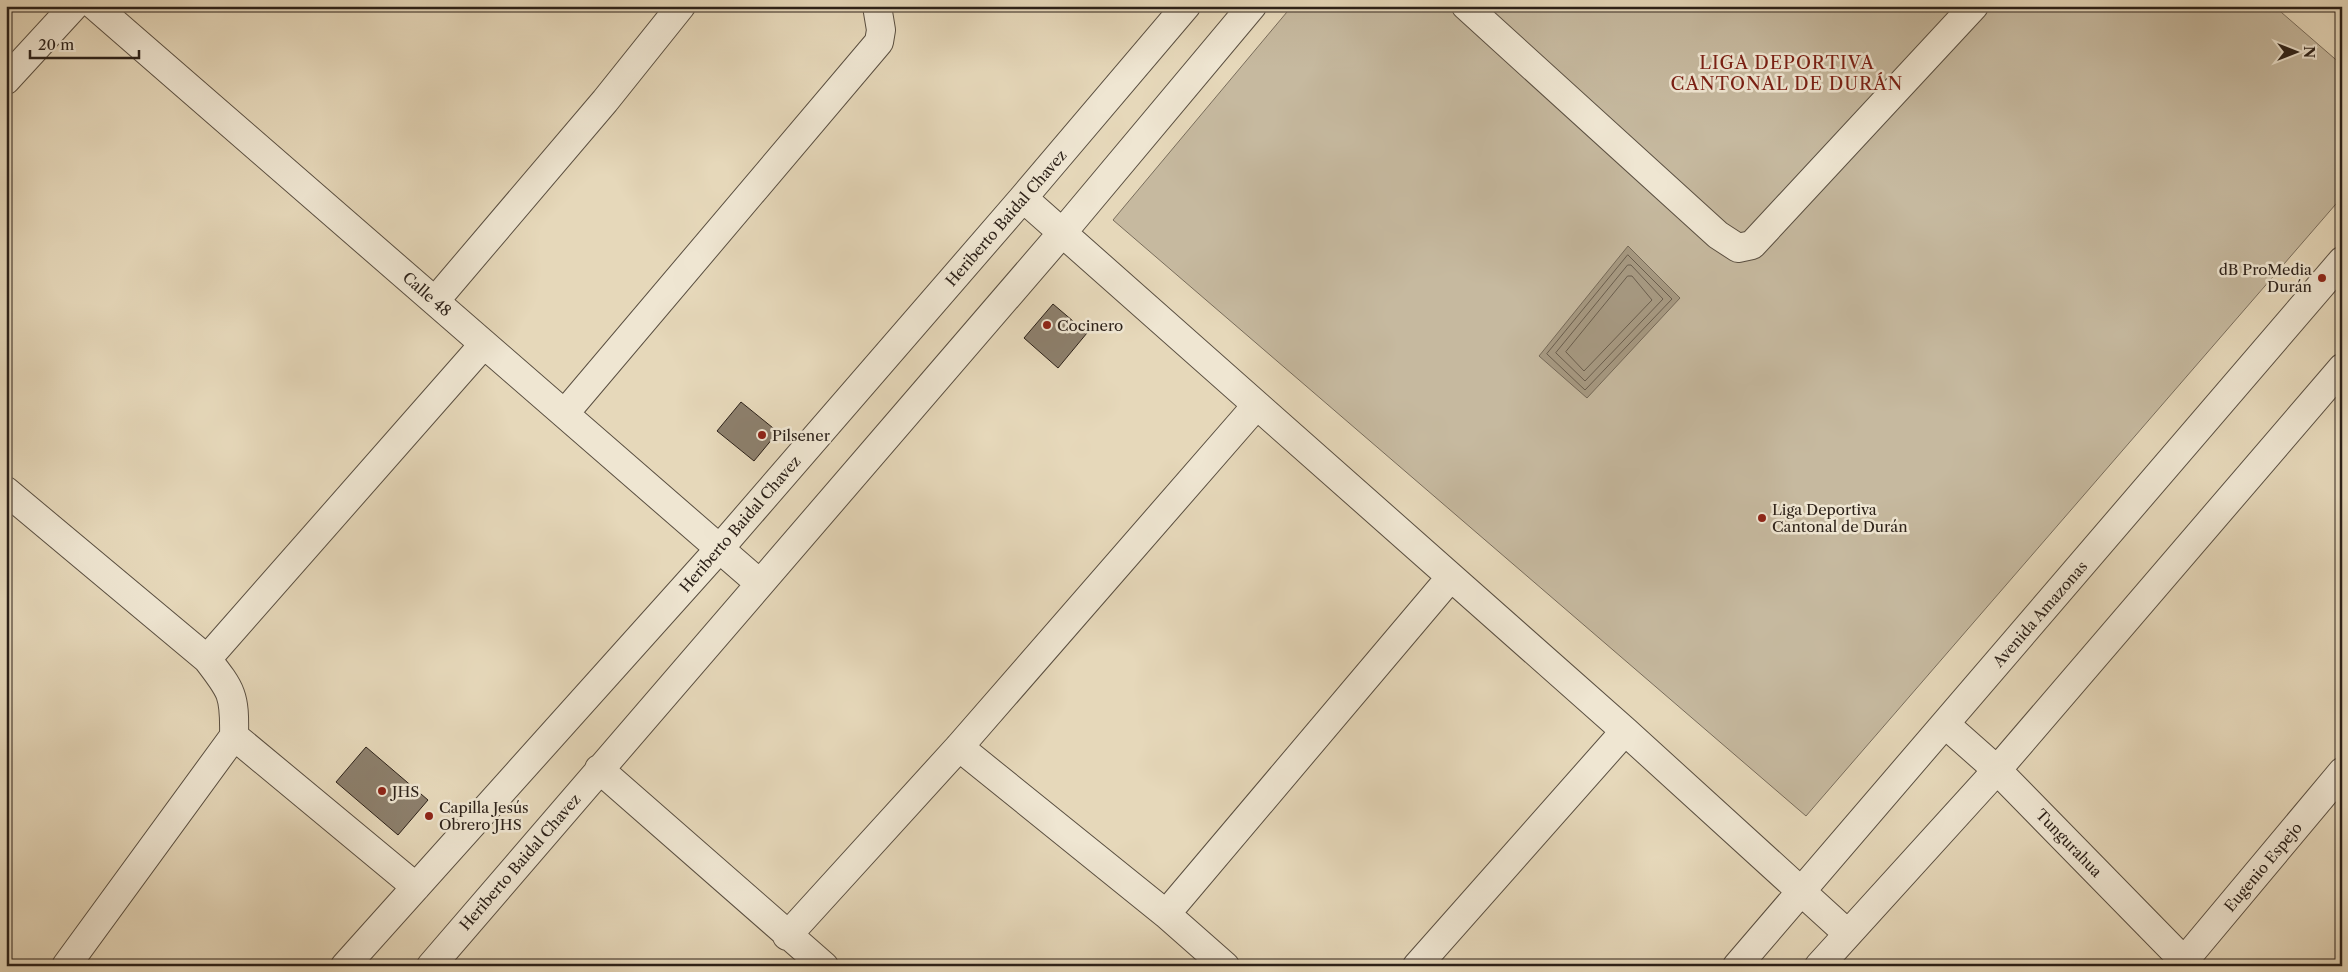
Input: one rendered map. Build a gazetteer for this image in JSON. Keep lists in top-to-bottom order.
{
  "streets": {
    "street": [
      "Heriberto Baidal Chavez",
      "Calle 48",
      "Avenida Amazonas",
      "Tungurahua",
      "Eugenio Espejo"
    ]
  },
  "crossings": [
    ["Heriberto Baidal Chavez", "Calle 48"],
    ["Avenida Amazonas", "Tungurahua"],
    ["Tungurahua", "Eugenio Espejo"]
  ],
  "districts": ["LIGA DEPORTIVA CANTONAL DE DURÁN"],
  "places": [
    "dB ProMedia Durán",
    "Cocinero",
    "Pilsener",
    "Liga Deportiva Cantonal de Durán",
    "JHS",
    "Capilla Jesús Obrero JHS"
  ],
  "scale_bar": "20 m",
  "north": "right"
}
